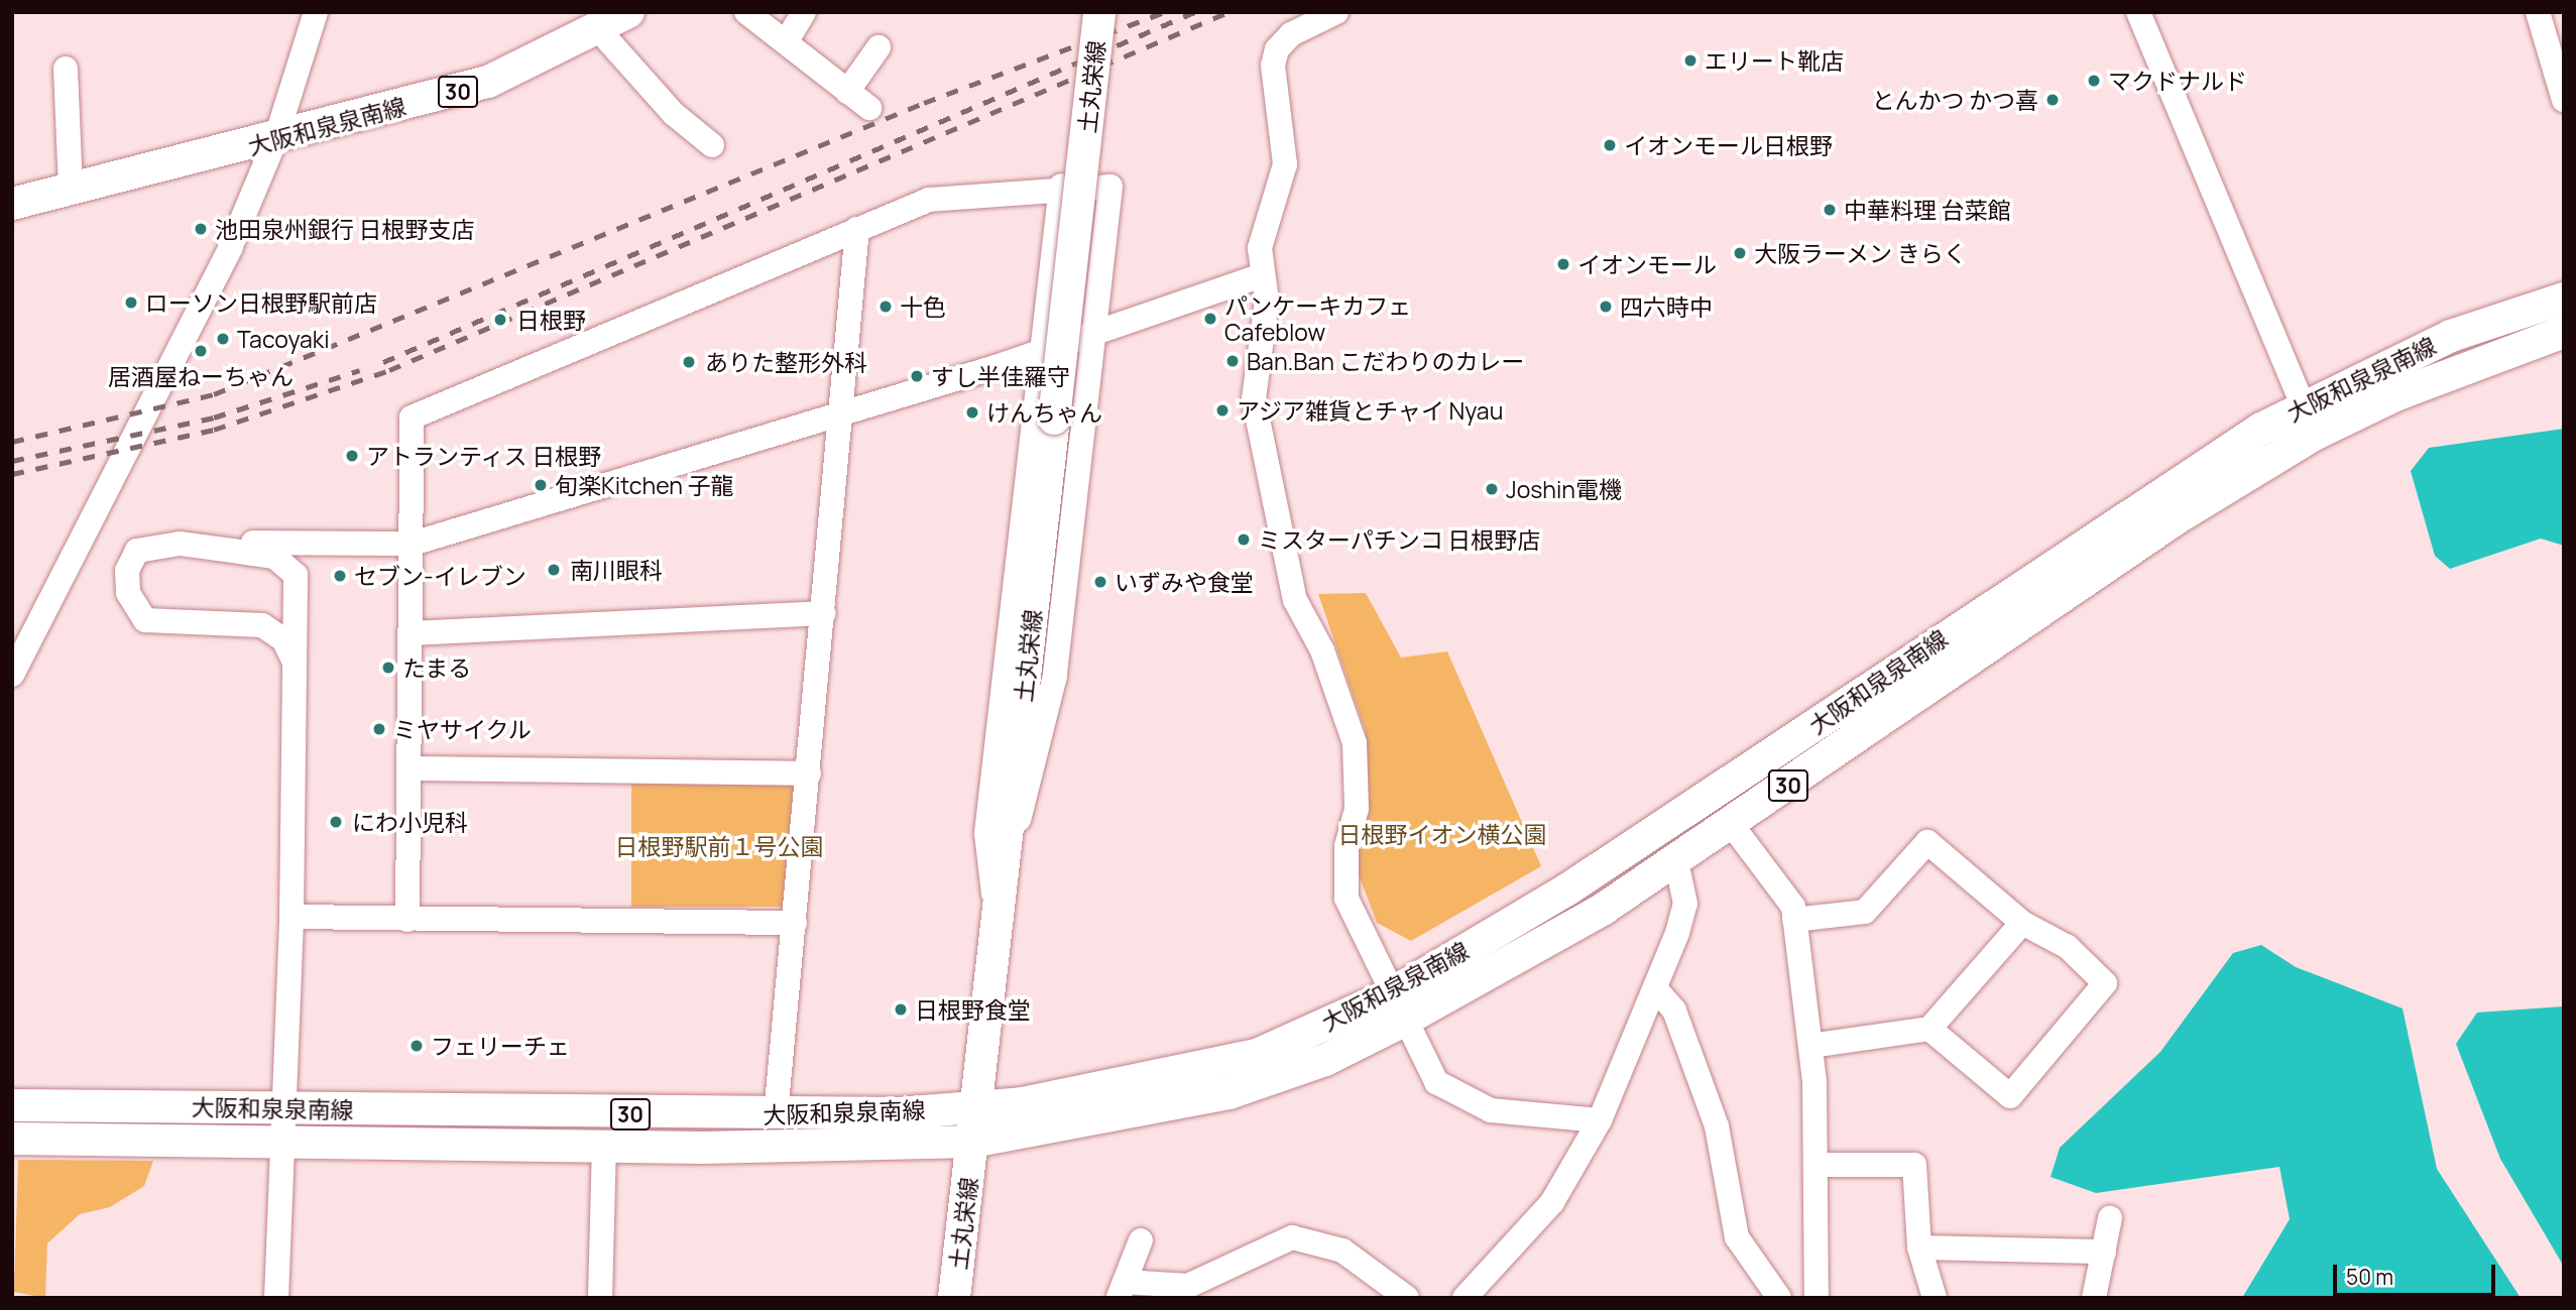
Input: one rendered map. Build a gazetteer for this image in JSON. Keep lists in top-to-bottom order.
{
  "streets": {
    "main road": ["土丸栄線", "30", "大阪和泉泉南線"]
  },
  "crossings": [
    ["土丸栄線", "大阪和泉泉南線"]
  ],
  "parks": ["日根野イオン横公園", "日根野駅前１号公園"],
  "places": [
    "エリート靴店",
    "マクドナルド",
    "とんかつ かつ喜",
    "イオンモール日根野",
    "中華料理 台菜館",
    "池田泉州銀行 日根野支店",
    "大阪ラーメン きらく",
    "イオンモール",
    "ローソン日根野駅前店",
    "十色",
    "四六時中",
    "パンケーキカフェ Cafeblow",
    "日根野",
    "Tacoyaki",
    "居酒屋ねーちゃん",
    "Ban.Ban こだわりのカレー",
    "ありた整形外科",
    "すし半佳羅守",
    "アジア雑貨とチャイ Nyau",
    "けんちゃん",
    "アトランティス 日根野",
    "旬楽Kitchen 子龍",
    "Joshin電機",
    "ミスターパチンコ 日根野店",
    "南川眼科",
    "セブン-イレブン",
    "いずみや食堂",
    "たまる",
    "ミヤサイクル",
    "にわ小児科",
    "日根野食堂",
    "フェリーチェ"
  ],
  "scale_bar": "50 m"
}
